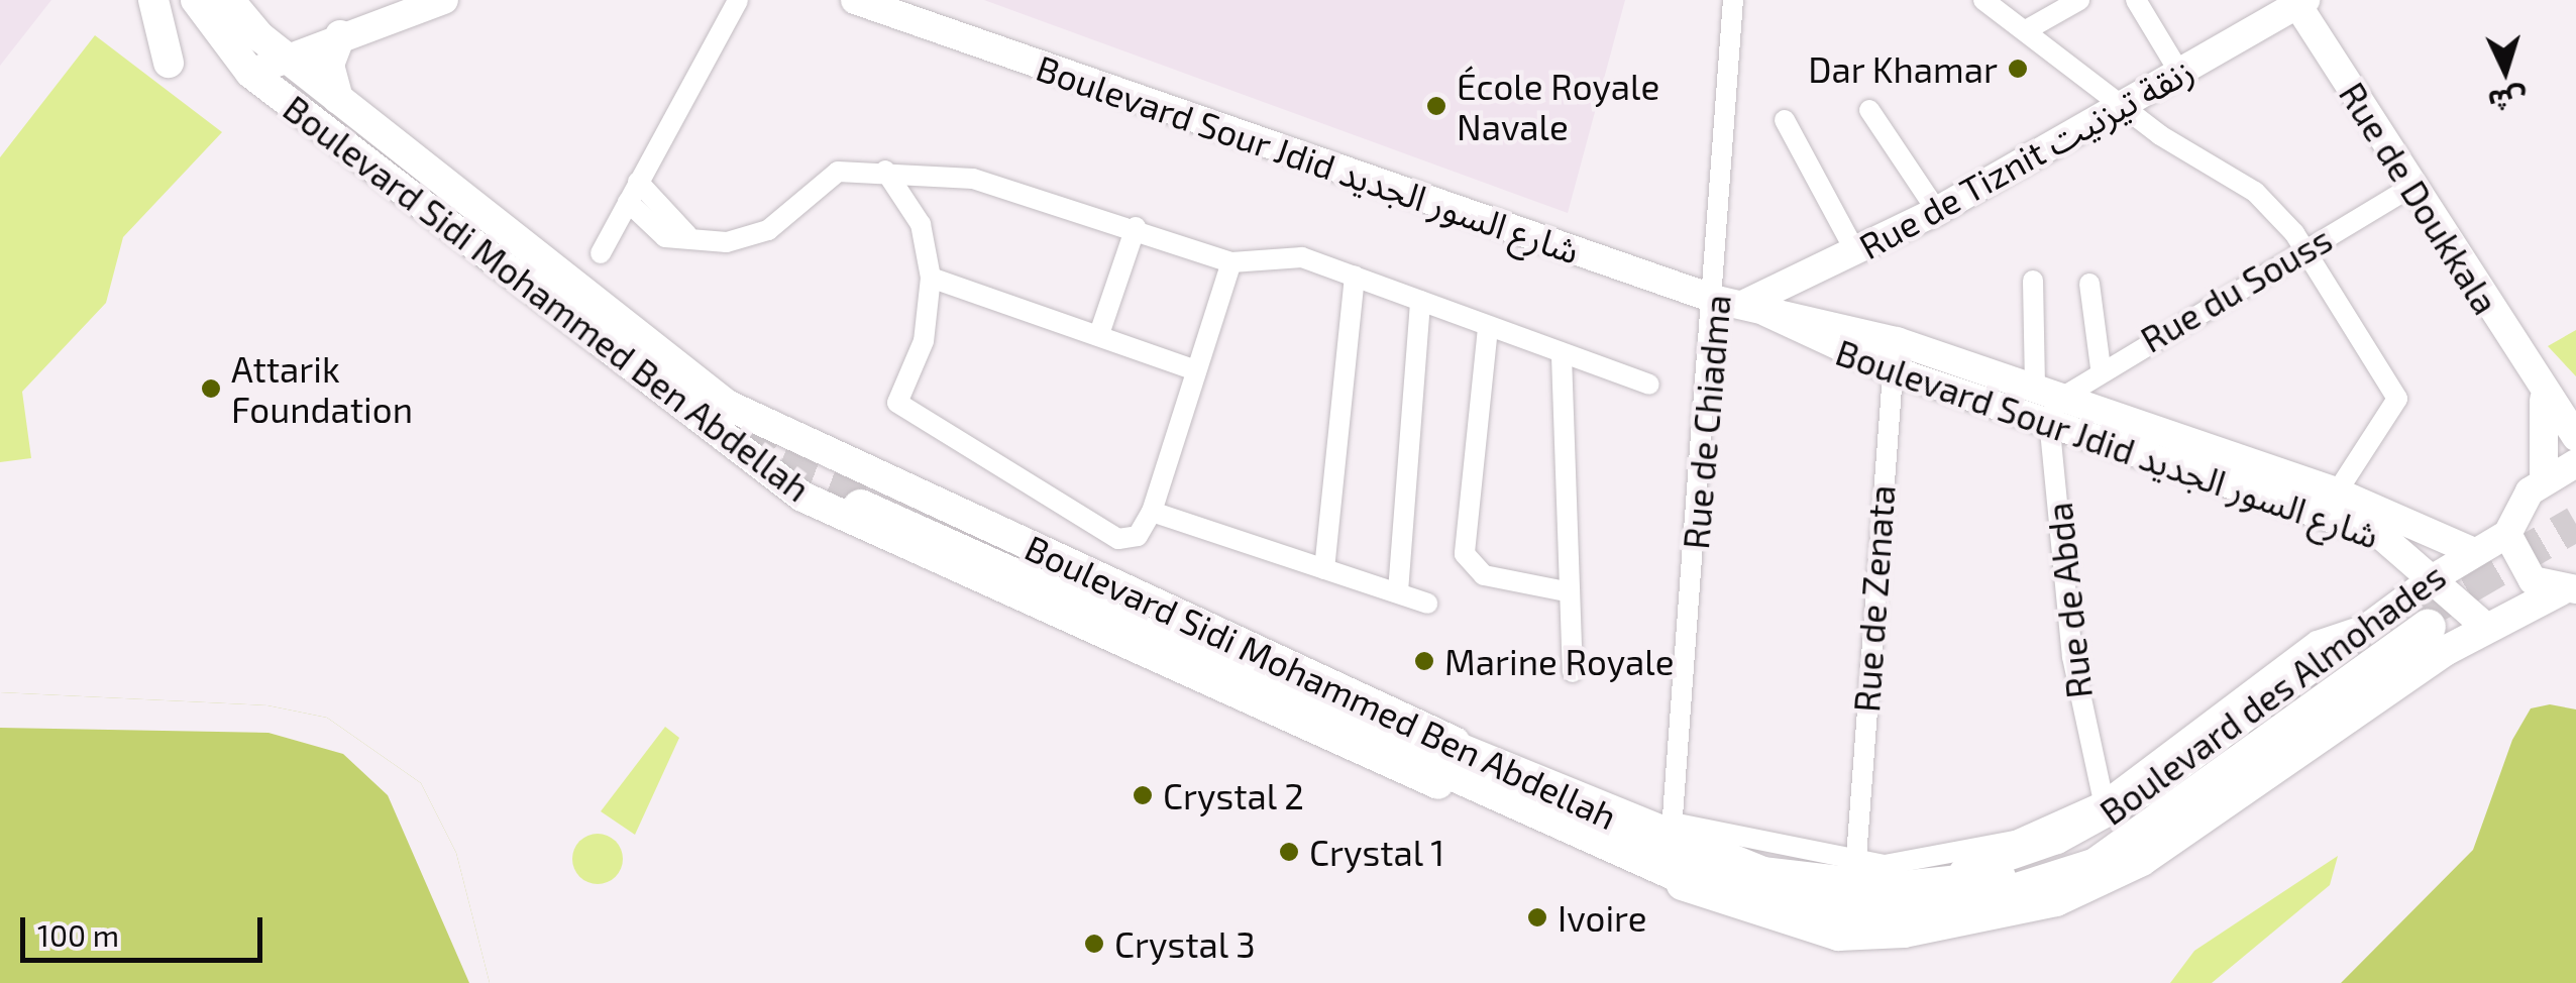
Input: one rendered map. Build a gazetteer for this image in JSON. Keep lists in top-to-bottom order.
{
  "streets": {
    "highway": ["Boulevard Sidi Mohammed Ben Abdellah"],
    "main road": ["Boulevard des Almohades"],
    "street": [
      "Rue de Tiznit زنقة تيزنيت",
      "Boulevard Sour Jdid شارع السور الجديد",
      "Rue de Doukkala",
      "Rue du Souss",
      "Rue de Chiadma",
      "Rue de Zenata",
      "Rue de Abda"
    ]
  },
  "crossings": [
    ["Rue de Tiznit زنقة تيزنيت", "Boulevard Sour Jdid شارع السور الجديد"],
    ["Rue de Tiznit زنقة تيزنيت", "Rue de Doukkala"],
    ["Rue de Tiznit زنقة تيزنيت", "Rue de Chiadma"],
    ["Boulevard Sour Jdid شارع السور الجديد", "Rue du Souss"],
    ["Boulevard Sour Jdid شارع السور الجديد", "Rue de Chiadma"],
    ["Boulevard Sour Jdid شارع السور الجديد", "Rue de Zenata"],
    ["Boulevard Sour Jdid شارع السور الجديد", "Rue de Abda"],
    ["Boulevard Sour Jdid شارع السور الجديد", "Boulevard des Almohades"],
    ["Rue de Doukkala", "Rue du Souss"],
    ["Rue du Souss", "Rue de Abda"],
    ["Boulevard Sidi Mohammed Ben Abdellah", "Rue de Chiadma"],
    ["Boulevard Sidi Mohammed Ben Abdellah", "Rue de Zenata"],
    ["Boulevard Sidi Mohammed Ben Abdellah", "Boulevard des Almohades"],
    ["Rue de Zenata", "Boulevard des Almohades"]
  ],
  "places": [
    "Dar Khamar",
    "École Royale Navale",
    "Attarik Foundation",
    "Marine Royale",
    "Crystal 2",
    "Crystal 1",
    "Ivoire",
    "Crystal 3"
  ],
  "scale_bar": "100 m",
  "north": "bottom"
}
